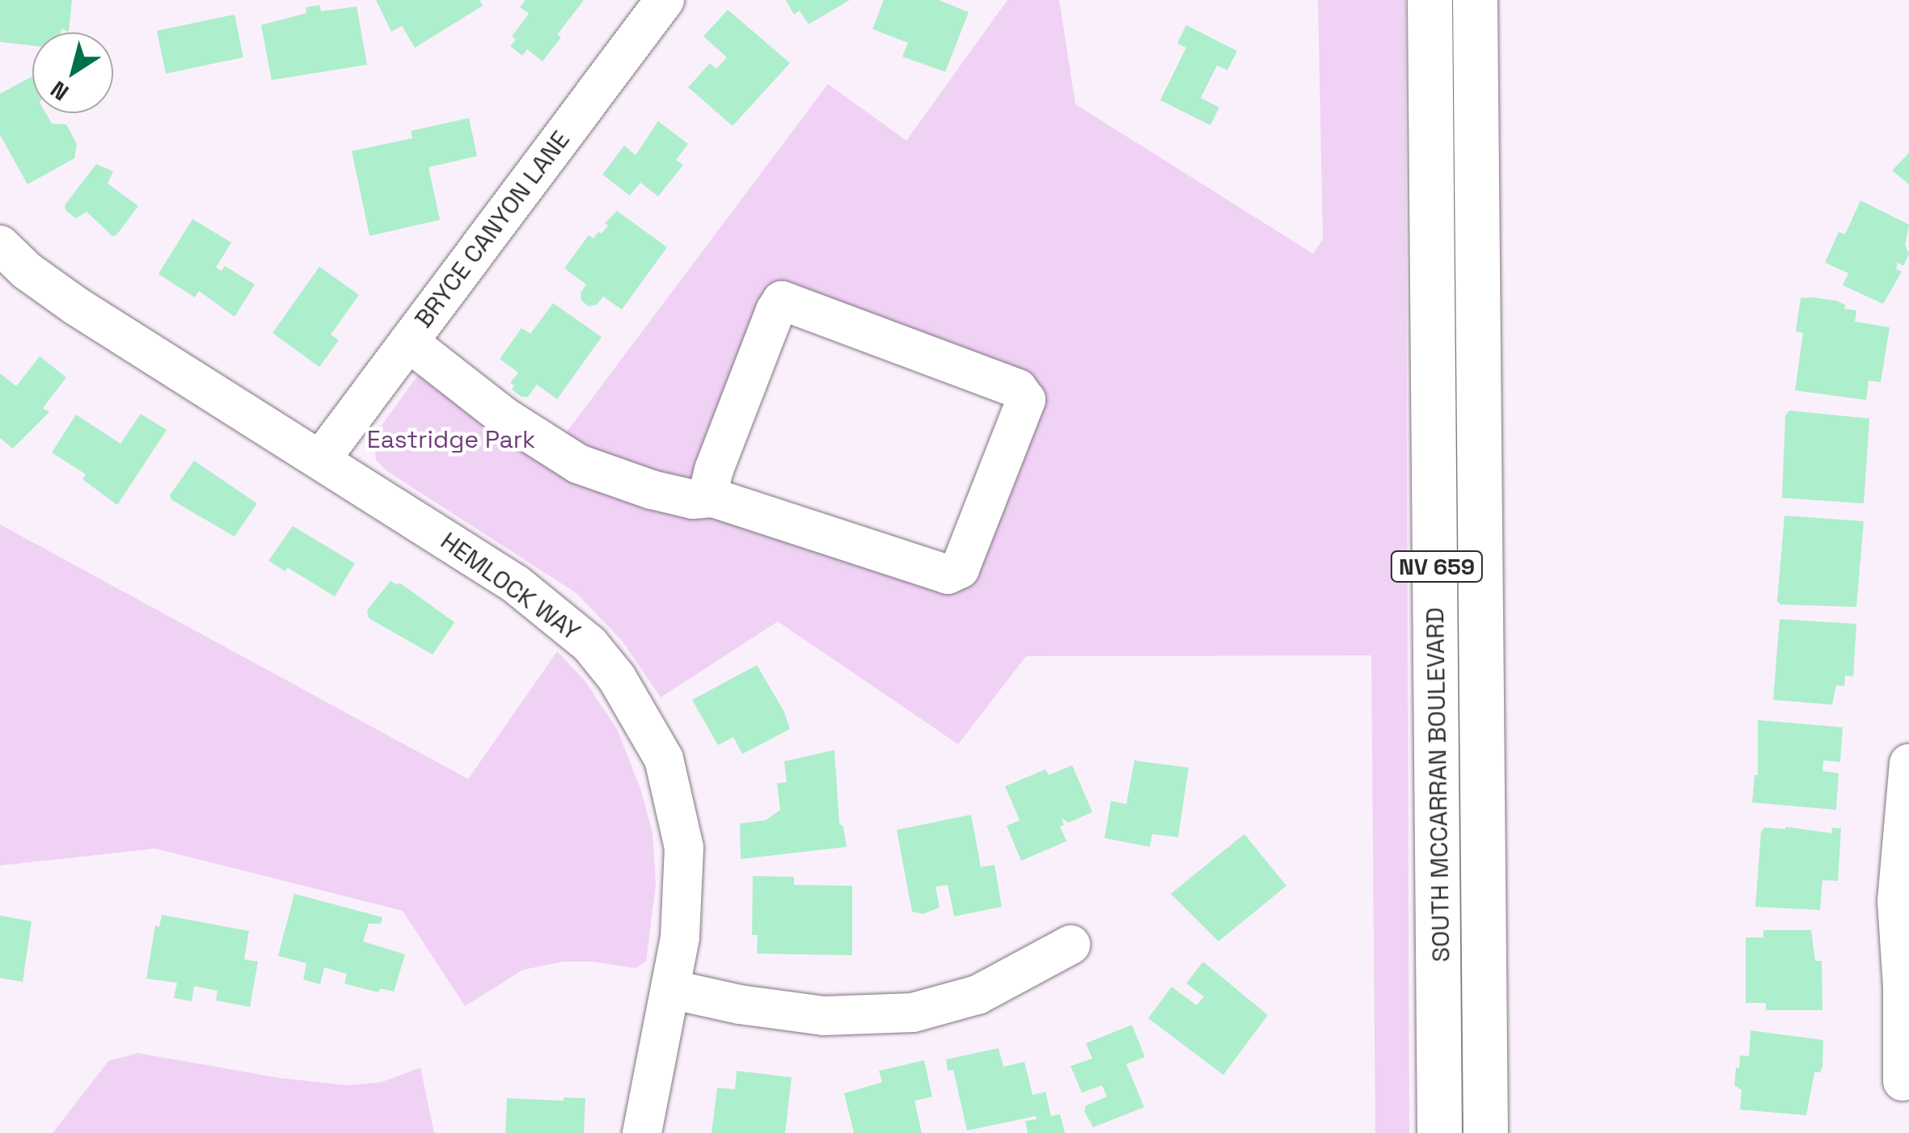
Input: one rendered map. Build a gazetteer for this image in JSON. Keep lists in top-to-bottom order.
{
  "streets": {
    "main road": ["NV 659", "SOUTH MCCARRAN BOULEVARD"],
    "street": ["BRYCE CANYON LANE", "HEMLOCK WAY"]
  },
  "crossings": [
    ["BRYCE CANYON LANE", "HEMLOCK WAY"]
  ],
  "parks": ["Eastridge Park"],
  "north": "bottom left"
}
